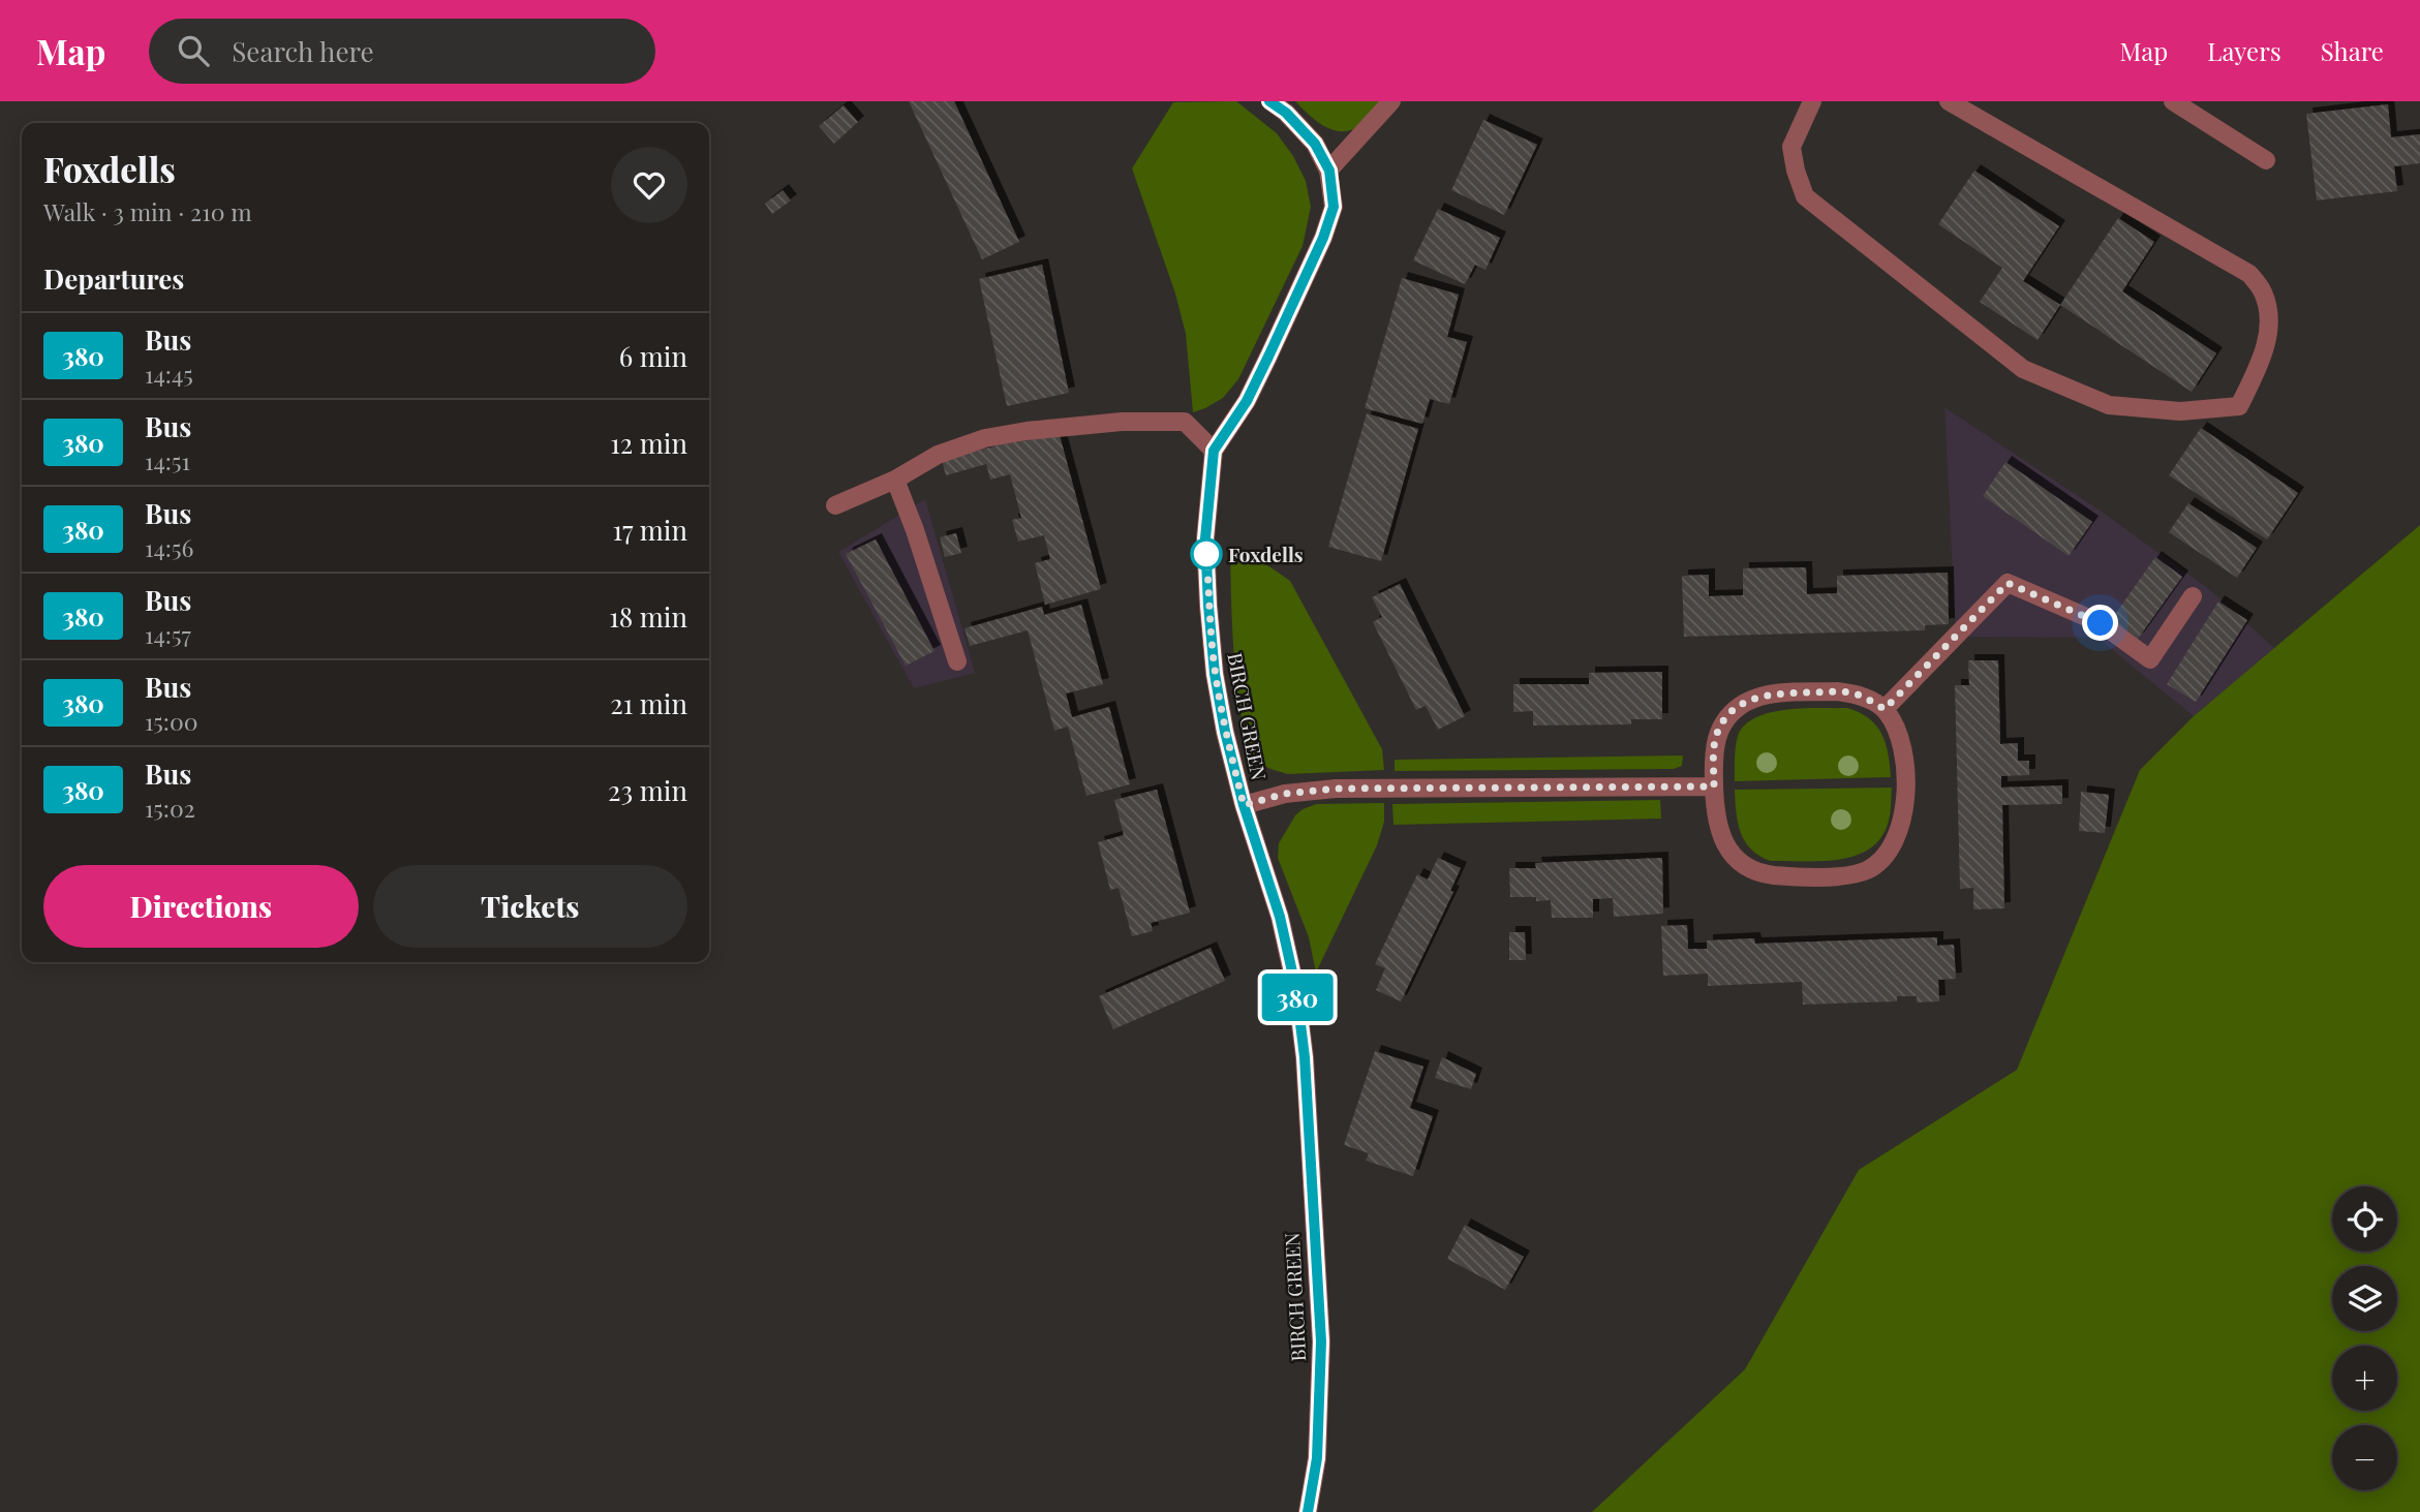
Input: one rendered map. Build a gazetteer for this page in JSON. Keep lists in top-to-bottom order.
{
  "streets": {
    "street": ["BIRCH GREEN"]
  },
  "places": ["Foxdells"],
  "lines": ["bus line 380"],
  "page": {
    "header": "Map",
    "search": "Search here",
    "nav": ["Map", "Layers", "Share"],
    "on_map": "380",
    "heading": [
      ["Foxdells", "Walk · 3 min · 210 m"],
      "Departures"
    ],
    "list": [
      {
        "mark": "380",
        "name": "Bus",
        "note": "14:45",
        "value": "6 min"
      },
      {
        "mark": "380",
        "name": "Bus",
        "note": "14:51",
        "value": "12 min"
      },
      {
        "mark": "380",
        "name": "Bus",
        "note": "14:56",
        "value": "17 min"
      },
      {
        "mark": "380",
        "name": "Bus",
        "note": "14:57",
        "value": "18 min"
      },
      {
        "mark": "380",
        "name": "Bus",
        "note": "15:00",
        "value": "21 min"
      },
      {
        "mark": "380",
        "name": "Bus",
        "note": "15:02",
        "value": "23 min"
      }
    ],
    "buttons": ["Directions", "Tickets"],
    "map_buttons": ["+", "−"]
  }
}
